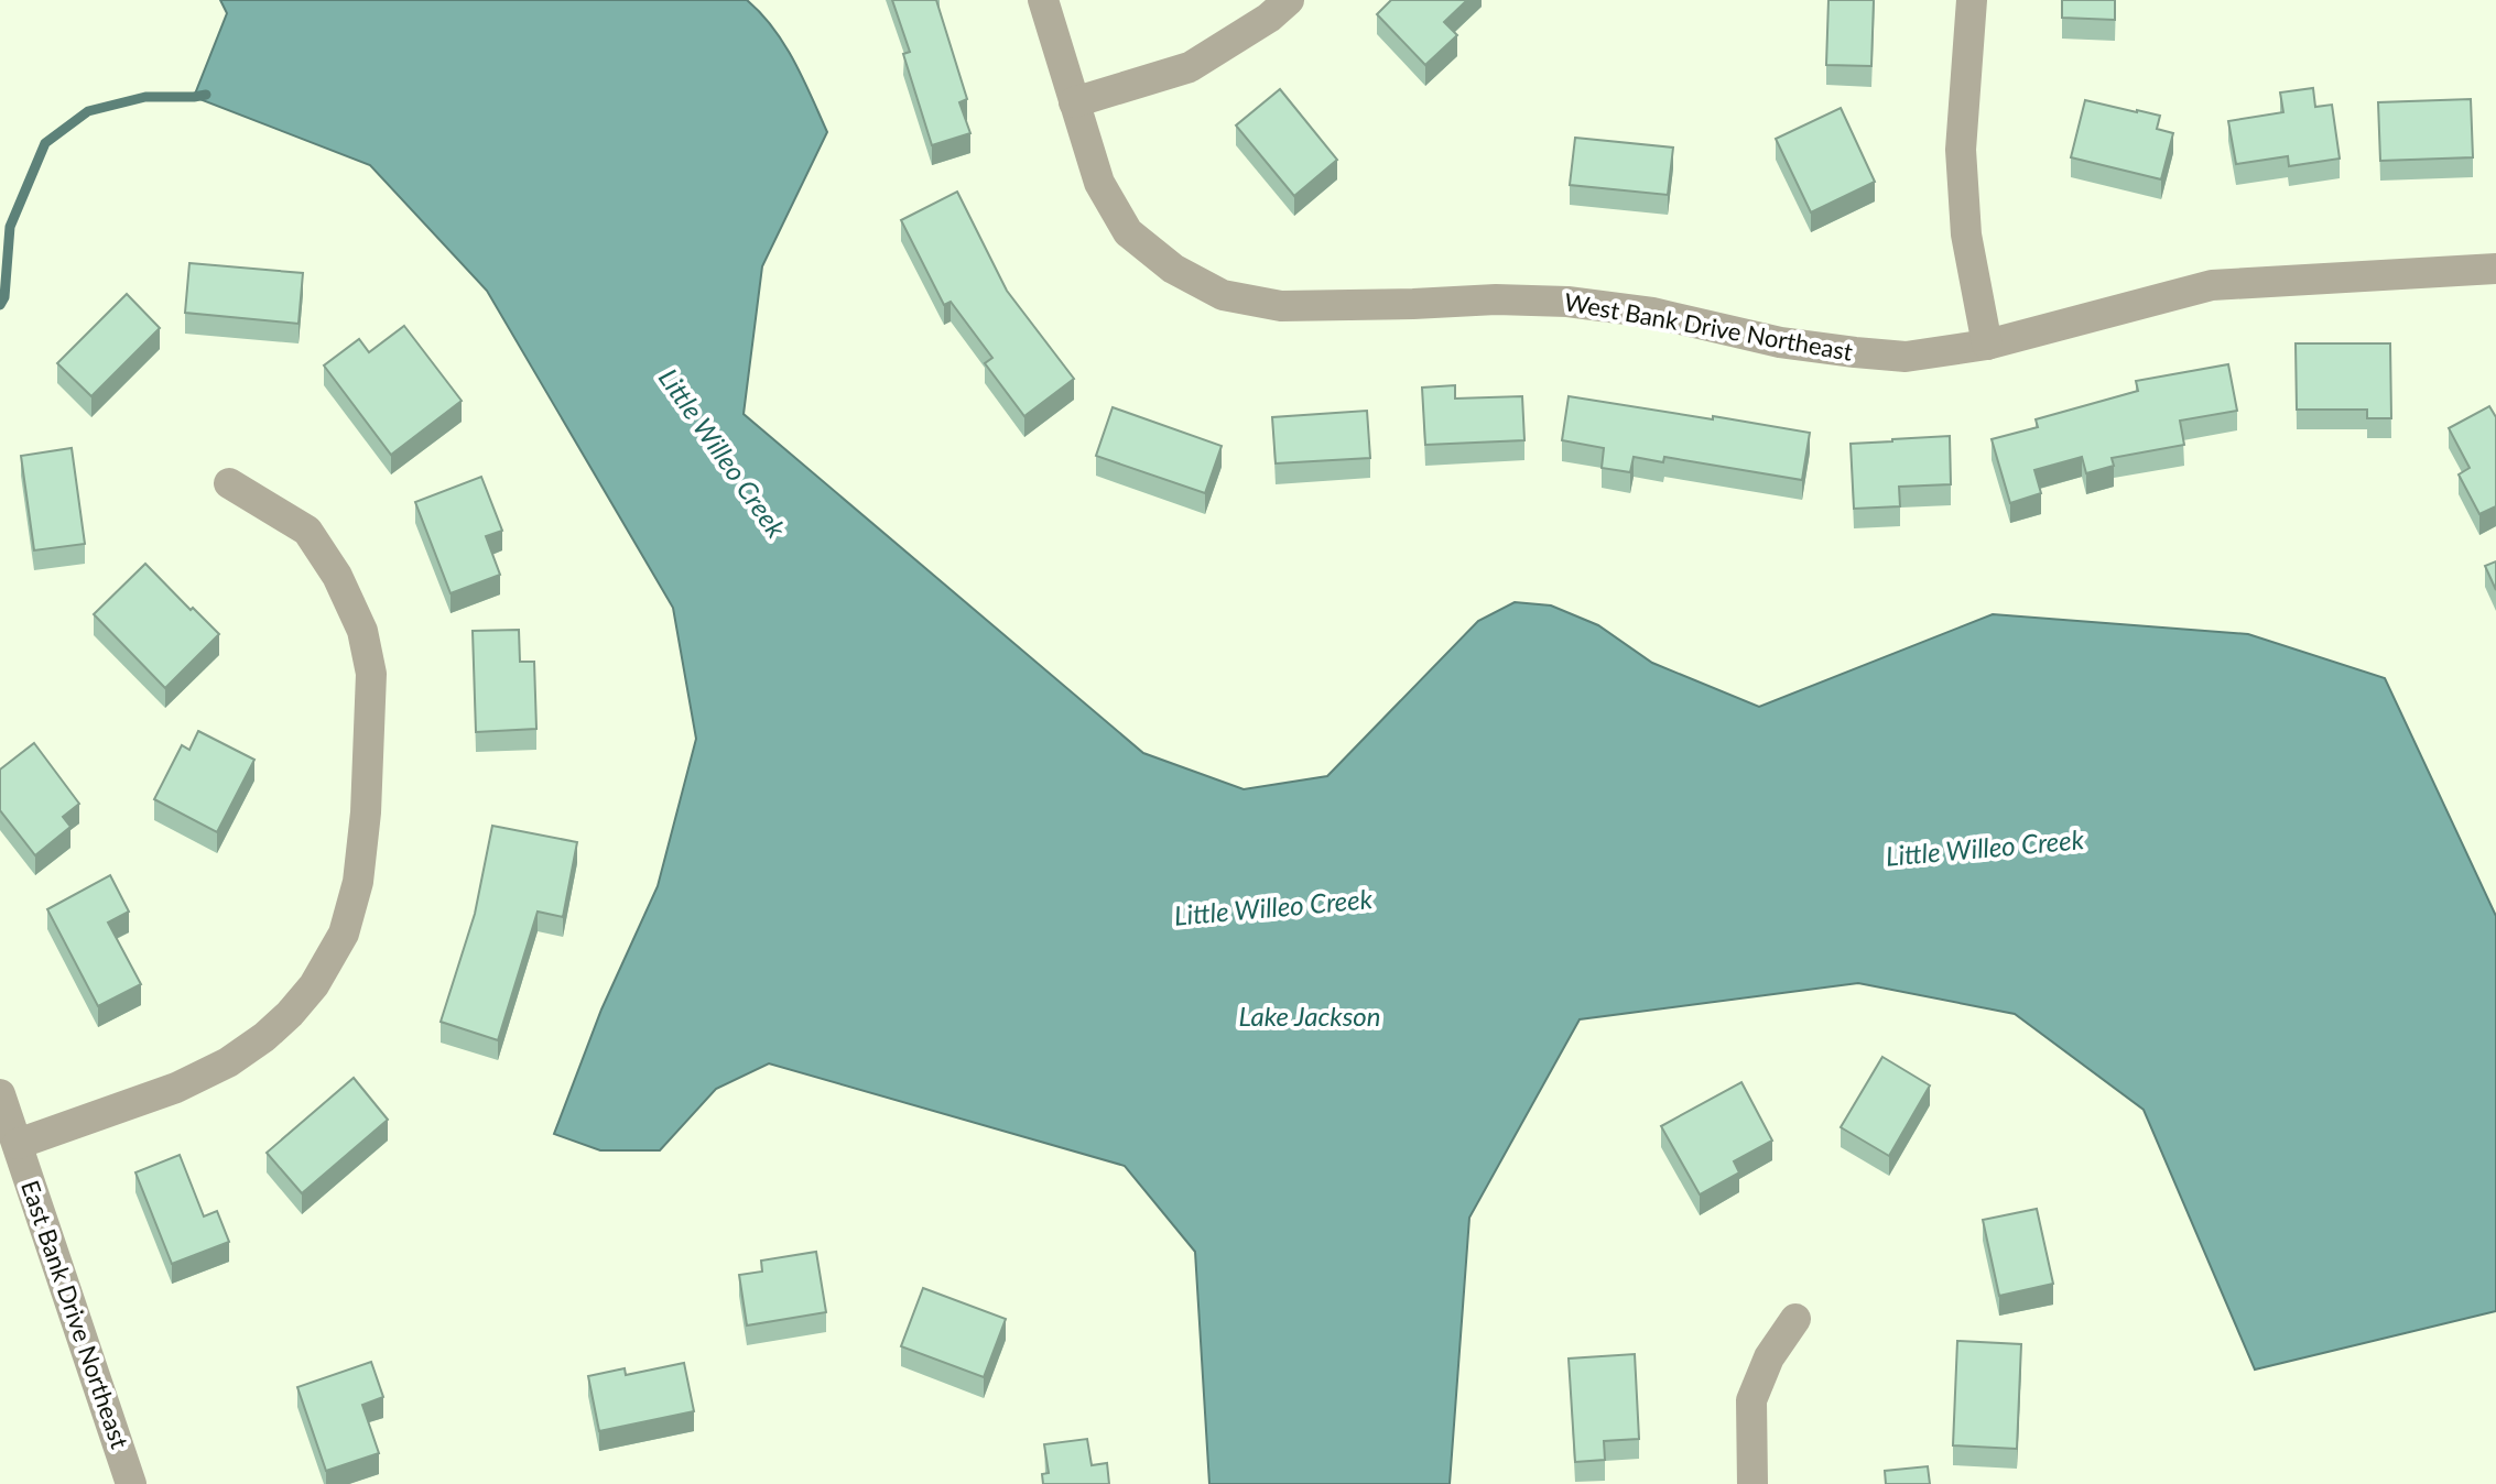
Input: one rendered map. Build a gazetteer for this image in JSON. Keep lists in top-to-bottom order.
{
  "streets": {
    "street": ["West Bank Drive Northeast", "East Bank Drive Northeast"]
  },
  "water": ["Little Willeo Creek", "Lake Jackson"]
}
